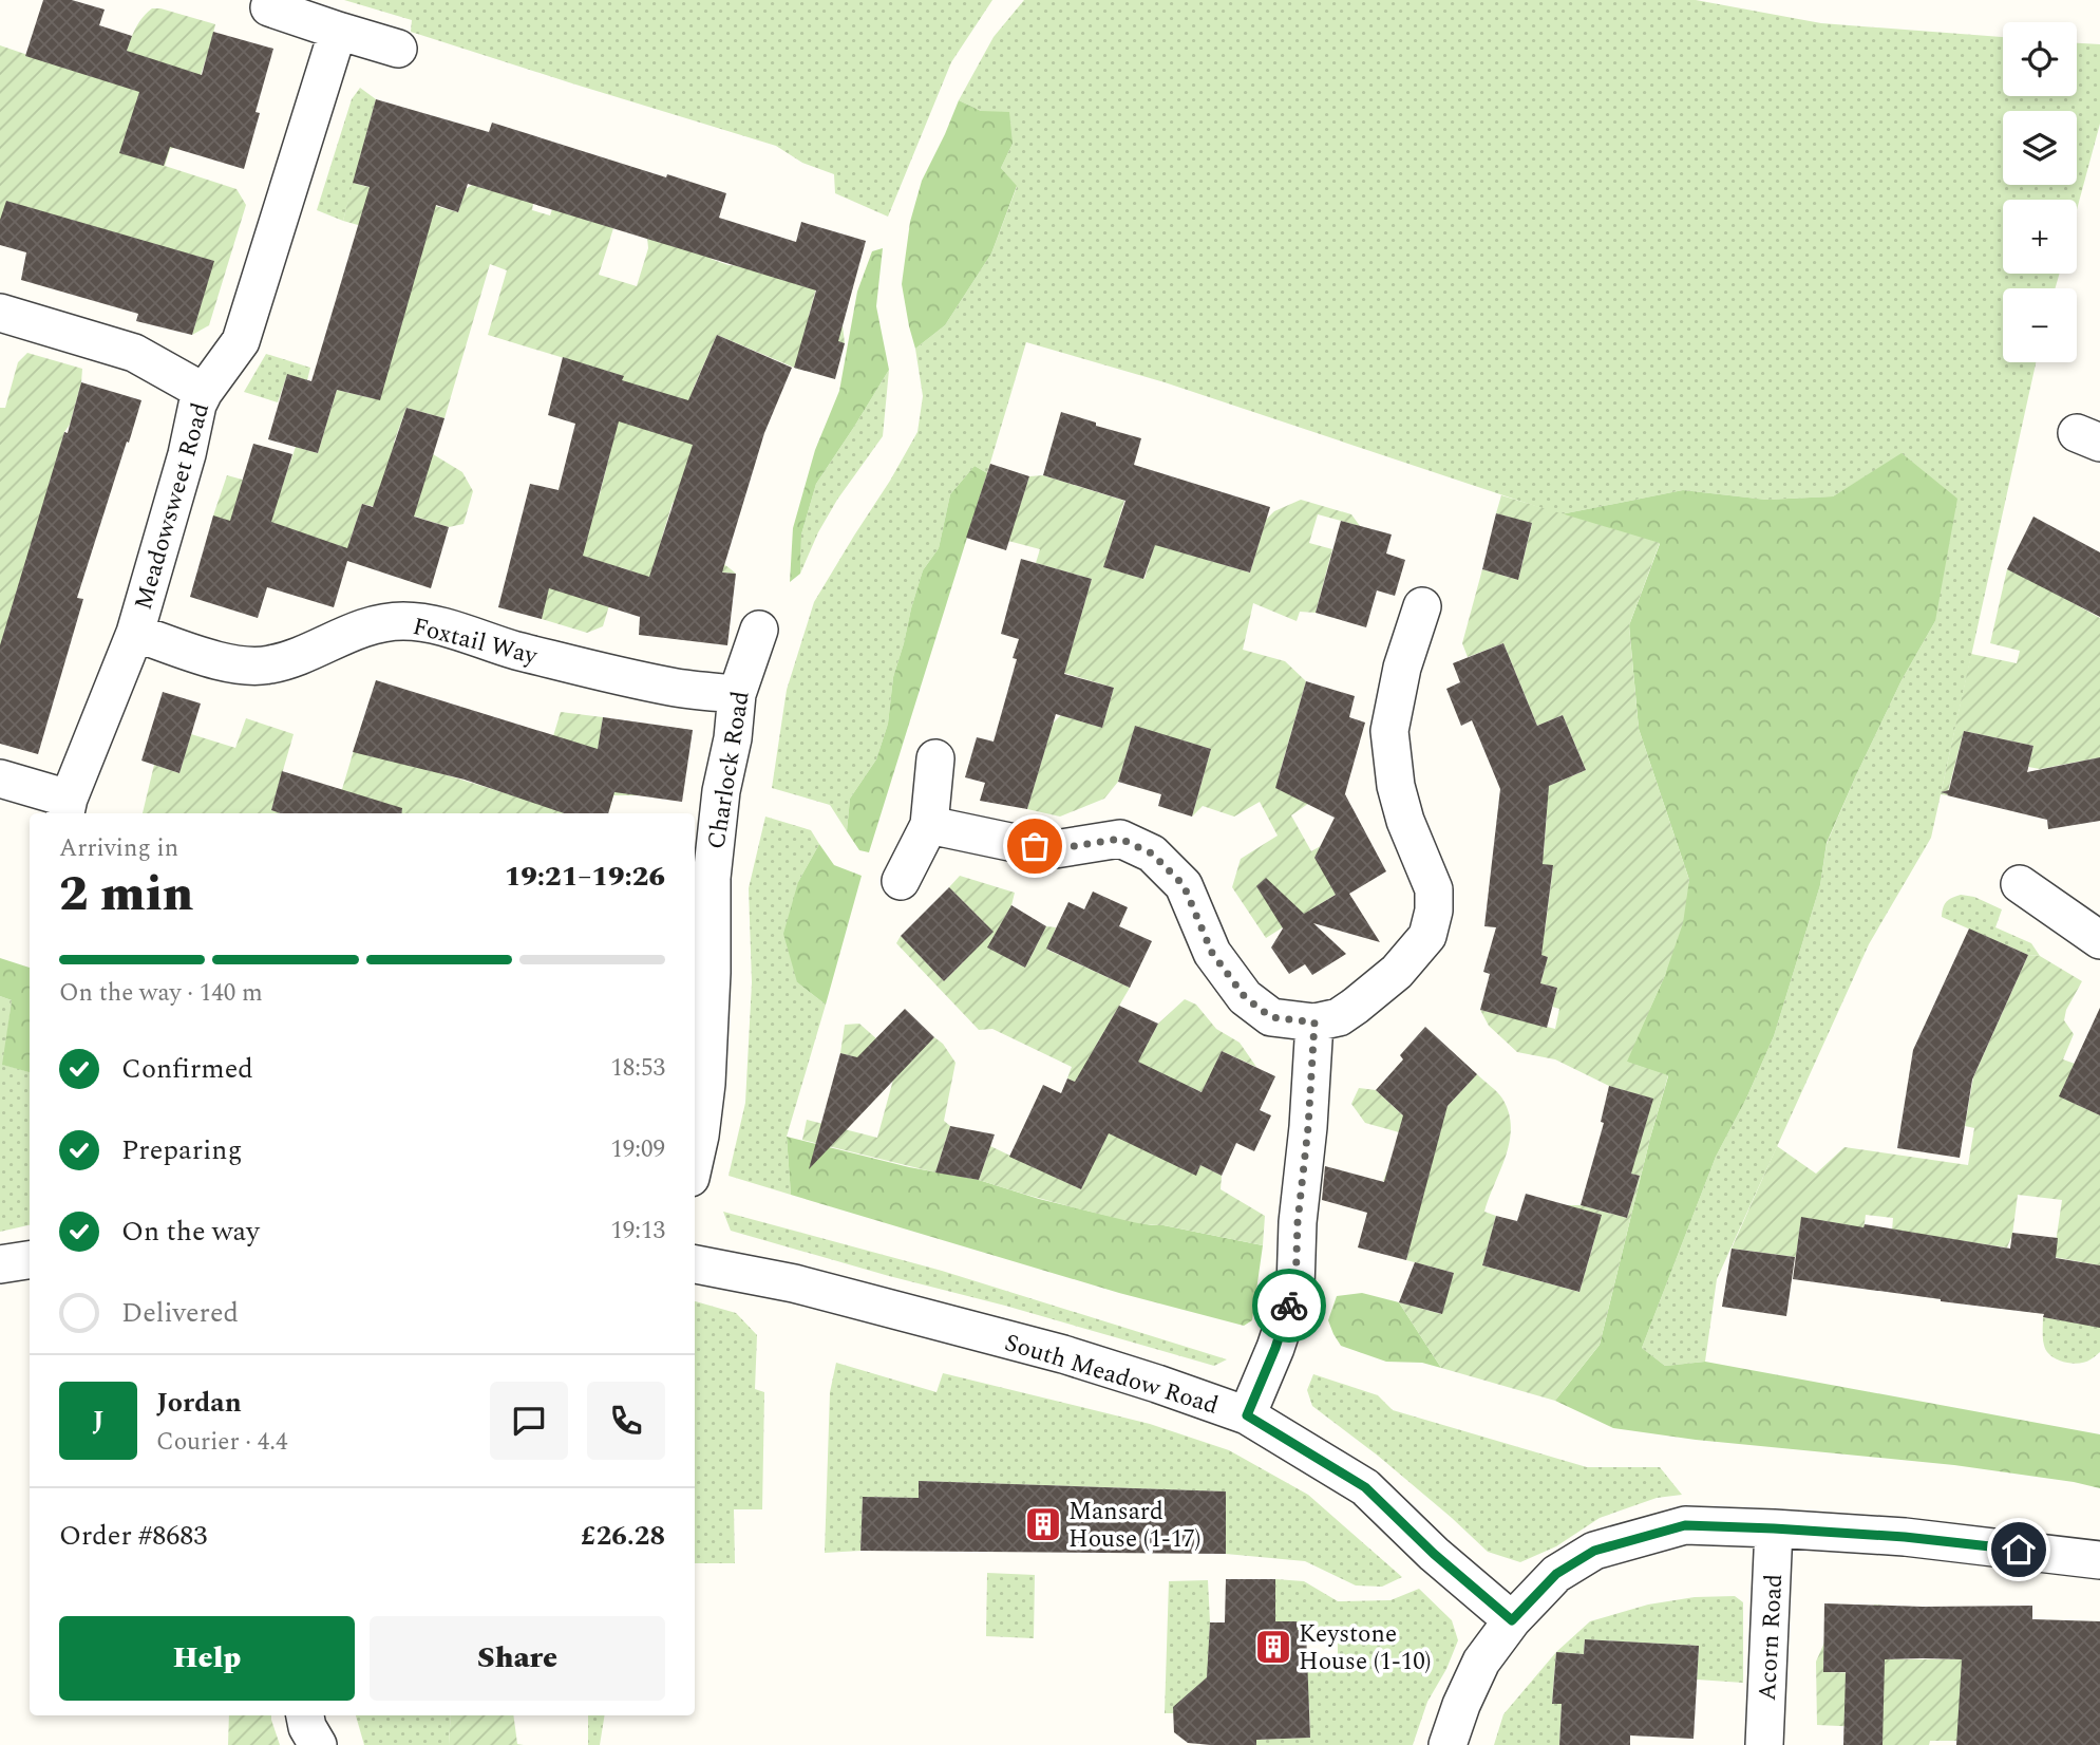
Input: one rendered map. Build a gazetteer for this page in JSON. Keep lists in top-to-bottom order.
{
  "streets": {
    "street": [
      "Meadowsweet Road",
      "Foxtail Way",
      "Charlock Road",
      "South Meadow Road",
      "Acorn Road"
    ]
  },
  "crossings": [
    ["Meadowsweet Road", "Foxtail Way"],
    ["Foxtail Way", "Charlock Road"]
  ],
  "places": {
    "building": ["Mansard House (1-17)", "Keystone House (1-10)"]
  },
  "page": {
    "map_buttons": ["+", "−"],
    "heading": ["2 min", "Arriving in", "19:21–19:26"],
    "panel": [
      "Jordan",
      "Courier · 4.4",
      "Order #8683",
      "£26.28"
    ],
    "bar": "On the way · 140 m",
    "list": [
      ["Confirmed", "18:53"],
      ["Preparing", "19:09"],
      ["On the way", "19:13"],
      "Delivered"
    ],
    "round": "J",
    "buttons": ["Help", "Share"]
  }
}
